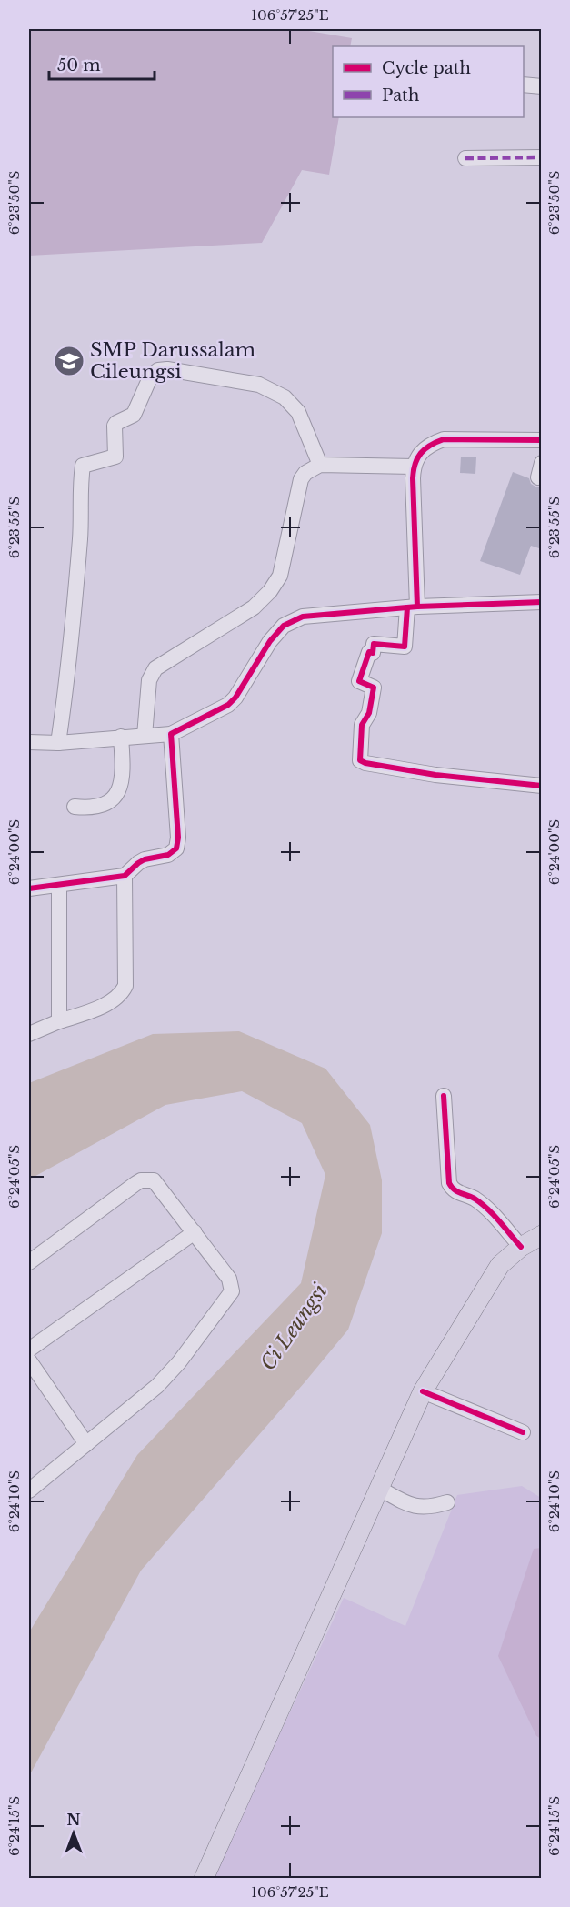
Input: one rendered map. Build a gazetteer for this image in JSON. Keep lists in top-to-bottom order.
{
  "water": ["Ci Leungsi"],
  "places": {
    "school or university": ["SMP Darussalam Cileungsi"]
  },
  "legend": ["Cycle path", "Path"],
  "scale_bar": "50 m",
  "north": "top",
  "coordinates": [
    "106°57'25\"E",
    "6°23'50\"S",
    "6°23'55\"S",
    "6°24'00\"S",
    "6°24'05\"S",
    "6°24'10\"S",
    "6°24'15\"S"
  ]
}
